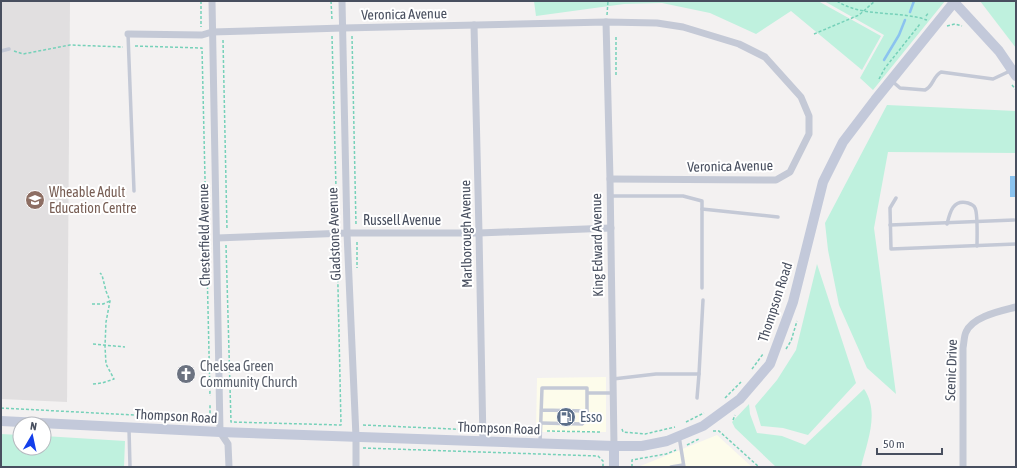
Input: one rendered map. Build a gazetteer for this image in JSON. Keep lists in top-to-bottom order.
{
  "streets": {
    "street": [
      "Veronica Avenue",
      "Russell Avenue",
      "Gladstone Avenue",
      "Marlborough Avenue",
      "Chesterfield Avenue",
      "King Edward Avenue",
      "Thompson Road",
      "Scenic Drive"
    ]
  },
  "crossings": [
    ["Veronica Avenue", "Gladstone Avenue"],
    ["Veronica Avenue", "Marlborough Avenue"],
    ["Veronica Avenue", "Chesterfield Avenue"],
    ["Veronica Avenue", "King Edward Avenue"],
    ["Russell Avenue", "Gladstone Avenue"],
    ["Russell Avenue", "Marlborough Avenue"],
    ["Russell Avenue", "Chesterfield Avenue"],
    ["Russell Avenue", "King Edward Avenue"],
    ["Gladstone Avenue", "Thompson Road"],
    ["Marlborough Avenue", "Thompson Road"],
    ["Chesterfield Avenue", "Thompson Road"],
    ["King Edward Avenue", "Thompson Road"]
  ],
  "places": {
    "school or university": ["Wheable Adult Education Centre"],
    "church": ["Chelsea Green Community Church"],
    "fuel station": ["Esso"]
  },
  "scale_bar": "50 m",
  "north": "top"
}
